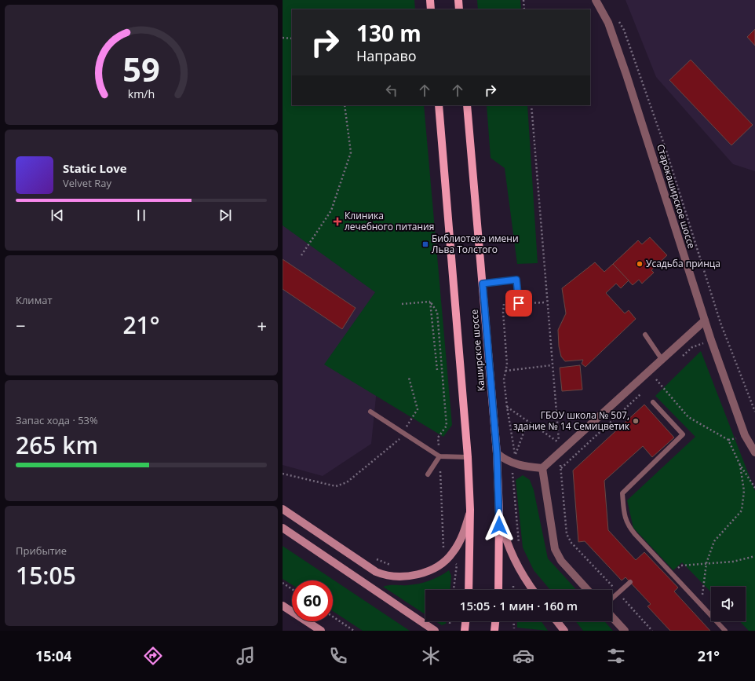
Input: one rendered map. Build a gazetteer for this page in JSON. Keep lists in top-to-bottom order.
{
  "streets": {
    "main road": ["Каширское шоссе"],
    "street": ["Старокаширское шоссе"]
  },
  "places": {
    "health": ["Клиника лечебного питания"],
    "transit": ["Библиотека имени Льва Толстого"],
    "other": ["Усадьба принца", "ГБОУ школа № 507, здание № 14 Семицветик"]
  },
  "page": {
    "turn": ["130 m", "Направо"],
    "song": ["Static Love", "Velvet Ray"],
    "tile": [
      "Климат",
      ["Запас хода · 53%", "265 km"],
      ["Прибытие", "15:05"]
    ],
    "heat": ["−", "21°", "+"],
    "limit": "60",
    "trip": "15:05 · 1 мин · 160 m",
    "tabs": ["15:04", "21°"],
    "gauge": ["59", "km/h"]
  }
}
